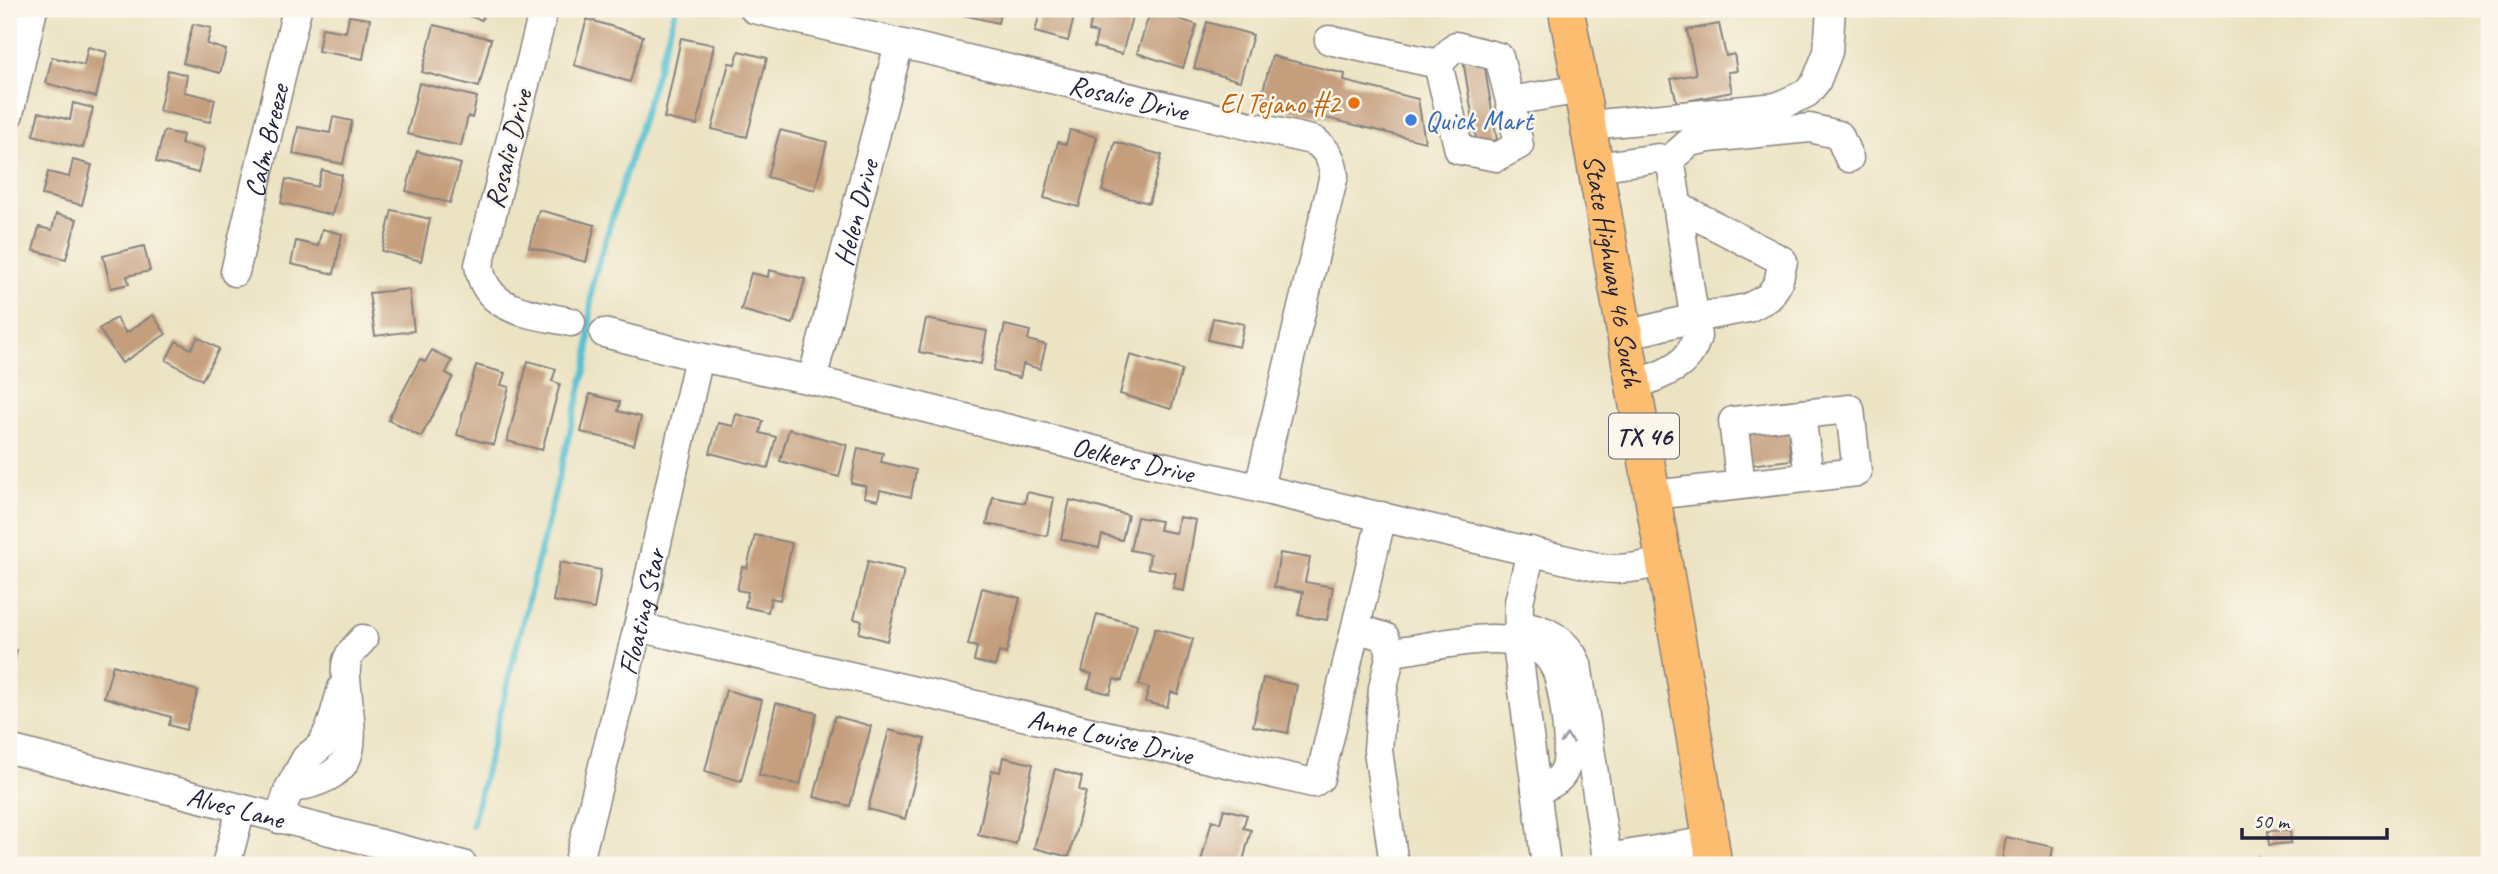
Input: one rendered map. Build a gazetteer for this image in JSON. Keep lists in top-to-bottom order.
{
  "streets": {
    "main road": ["State Highway 46 South", "TX 46"],
    "street": [
      "Rosalie Drive",
      "Calm Breeze",
      "Helen Drive",
      "Oelkers Drive",
      "Floating Star",
      "Anne Louise Drive",
      "Alves Lane"
    ]
  },
  "crossings": [
    ["Rosalie Drive", "Helen Drive"],
    ["Rosalie Drive", "Oelkers Drive"],
    ["Helen Drive", "Oelkers Drive"],
    ["State Highway 46 South", "Oelkers Drive"],
    ["Oelkers Drive", "Floating Star"],
    ["Oelkers Drive", "Anne Louise Drive"],
    ["Floating Star", "Anne Louise Drive"]
  ],
  "places": ["El Tejano #2", "Quick Mart"],
  "scale_bar": "50 m"
}
